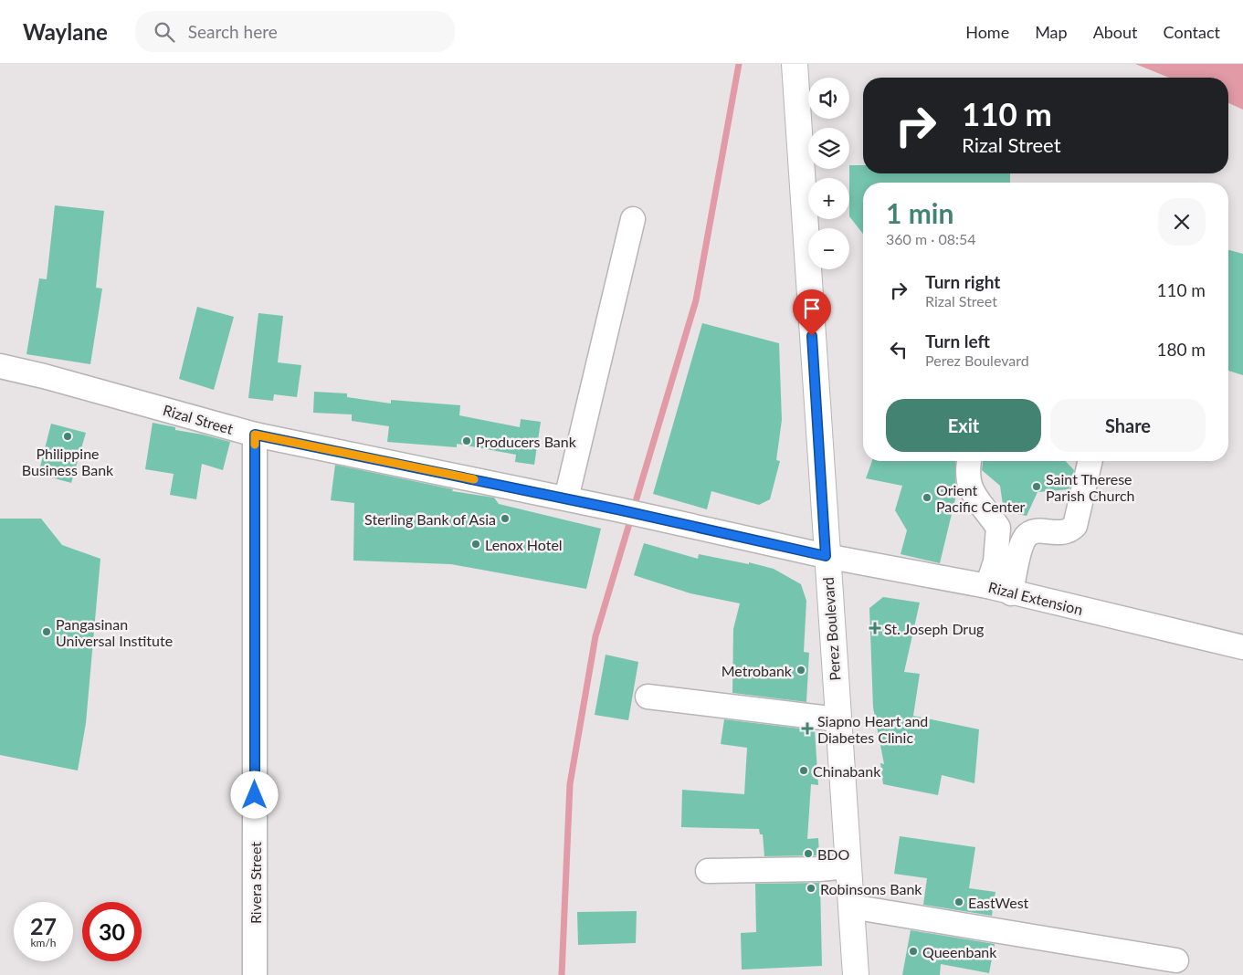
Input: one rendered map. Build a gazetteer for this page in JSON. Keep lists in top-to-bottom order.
{
  "streets": {
    "main road": ["Perez Boulevard"],
    "street": ["Rizal Street", "Rizal Extension", "Rivera Street"]
  },
  "crossings": [
    ["Rizal Street", "Rizal Extension"],
    ["Rizal Street", "Perez Boulevard"],
    ["Rizal Street", "Rivera Street"],
    ["Rizal Extension", "Perez Boulevard"]
  ],
  "places": {
    "other": [
      "Philippine Business Bank",
      "Producers Bank",
      "Saint Therese Parish Church",
      "Orient Pacific Center",
      "Sterling Bank of Asia",
      "Lenox Hotel",
      "Pangasinan Universal Institute",
      "Metrobank",
      "Chinabank",
      "BDO",
      "Robinsons Bank",
      "EastWest",
      "Queenbank"
    ],
    "health": ["St. Joseph Drug", "Siapno Heart and Diabetes Clinic"]
  },
  "page": {
    "header": "Waylane",
    "search": "Search here",
    "nav": [
      "Home",
      "Map",
      "About",
      "Contact"
    ],
    "map_buttons": ["+", "−"],
    "turn": ["110 m", "Rizal Street"],
    "heading": ["1 min", "360 m · 08:54"],
    "list": [
      {
        "name": "Turn right",
        "note": "Rizal Street",
        "value": "110 m"
      },
      {
        "name": "Turn left",
        "note": "Perez Boulevard",
        "value": "180 m"
      }
    ],
    "buttons": ["Exit", "Share"],
    "speed": "27 km/h",
    "limit": "30"
  }
}
